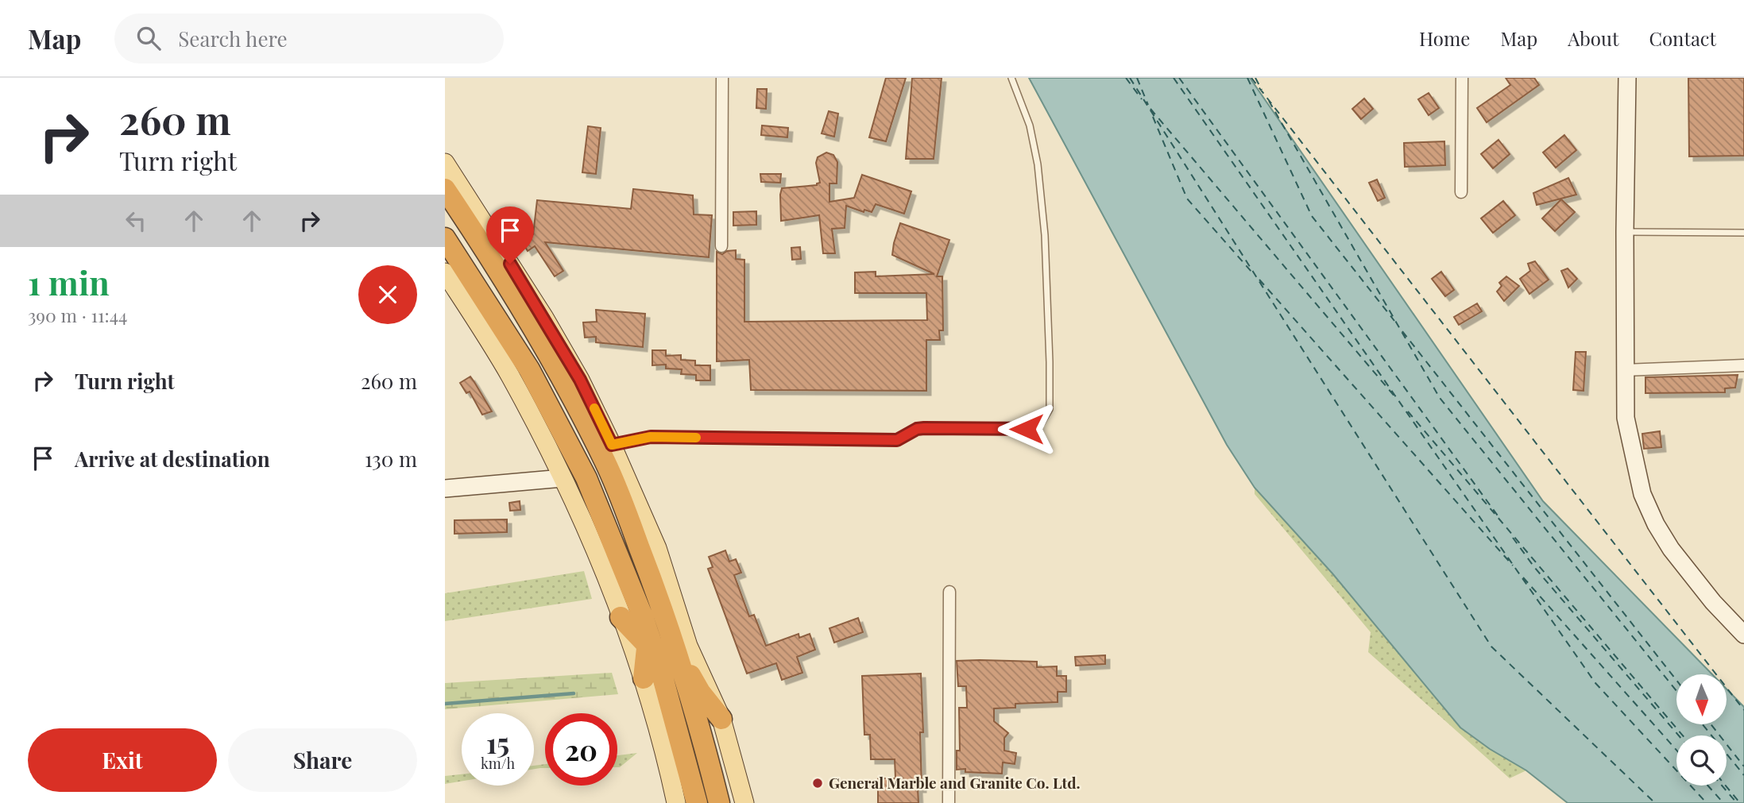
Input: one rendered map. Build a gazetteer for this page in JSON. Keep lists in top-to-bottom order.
{
  "places": ["General Marble and Granite Co. Ltd."],
  "north": "bottom",
  "page": {
    "header": "Map",
    "search": "Search here",
    "nav": [
      "Home",
      "Map",
      "About",
      "Contact"
    ],
    "turn": ["260 m", "Turn right"],
    "heading": ["1 min", "390 m · 11:44"],
    "list": [
      {
        "name": "Turn right",
        "value": "260 m"
      },
      {
        "name": "Arrive at destination",
        "value": "130 m"
      }
    ],
    "speed": "15 km/h",
    "limit": "20",
    "buttons": ["Exit", "Share"]
  }
}
